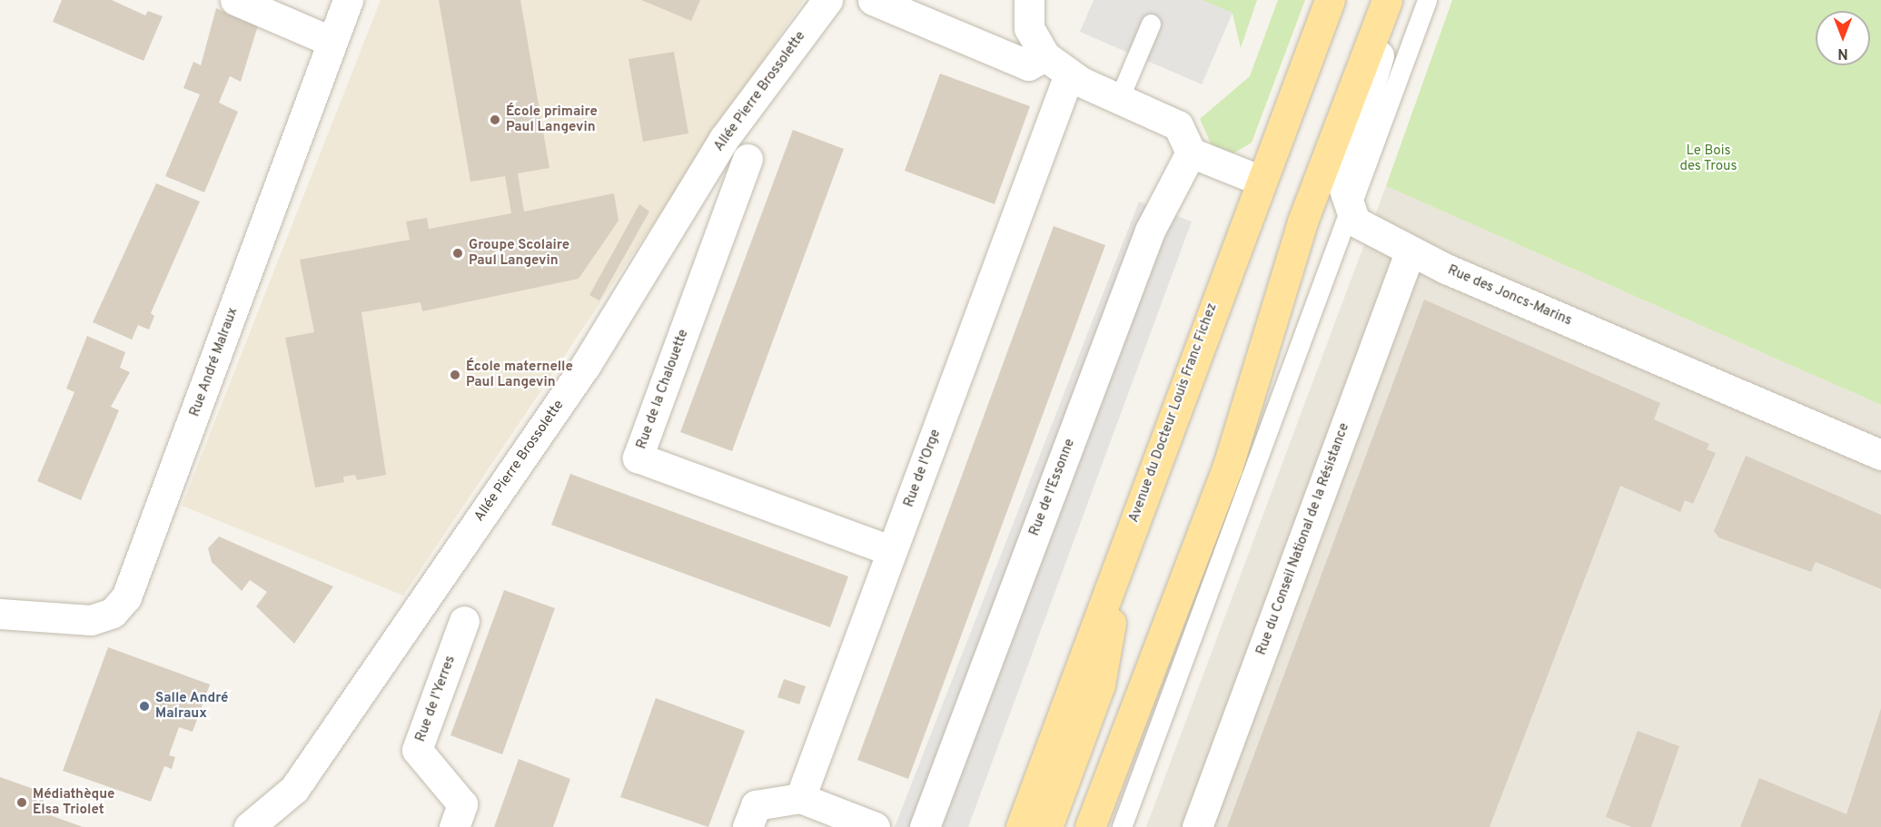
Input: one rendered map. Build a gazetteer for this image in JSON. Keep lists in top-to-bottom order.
{
  "streets": {
    "main road": ["Avenue du Docteur Louis Franc Fichez"],
    "street": [
      "Allée Pierre Brossolette",
      "Rue des Joncs-Marins",
      "Rue André Malraux",
      "Rue de la Chalouette",
      "Rue de l'Orge",
      "Rue de l'Essonne",
      "Rue du Conseil National de la Résistance",
      "Rue de l'Yerres"
    ]
  },
  "crossings": [
    ["Rue des Joncs-Marins", "Rue du Conseil National de la Résistance"],
    ["Rue de la Chalouette", "Rue de l'Orge"]
  ],
  "parks": ["Le Bois des Trous"],
  "places": [
    "École primaire Paul Langevin",
    "Groupe Scolaire Paul Langevin",
    "École maternelle Paul Langevin",
    "Salle André Malraux",
    "Médiathèque Elsa Triolet"
  ],
  "north": "bottom"
}
